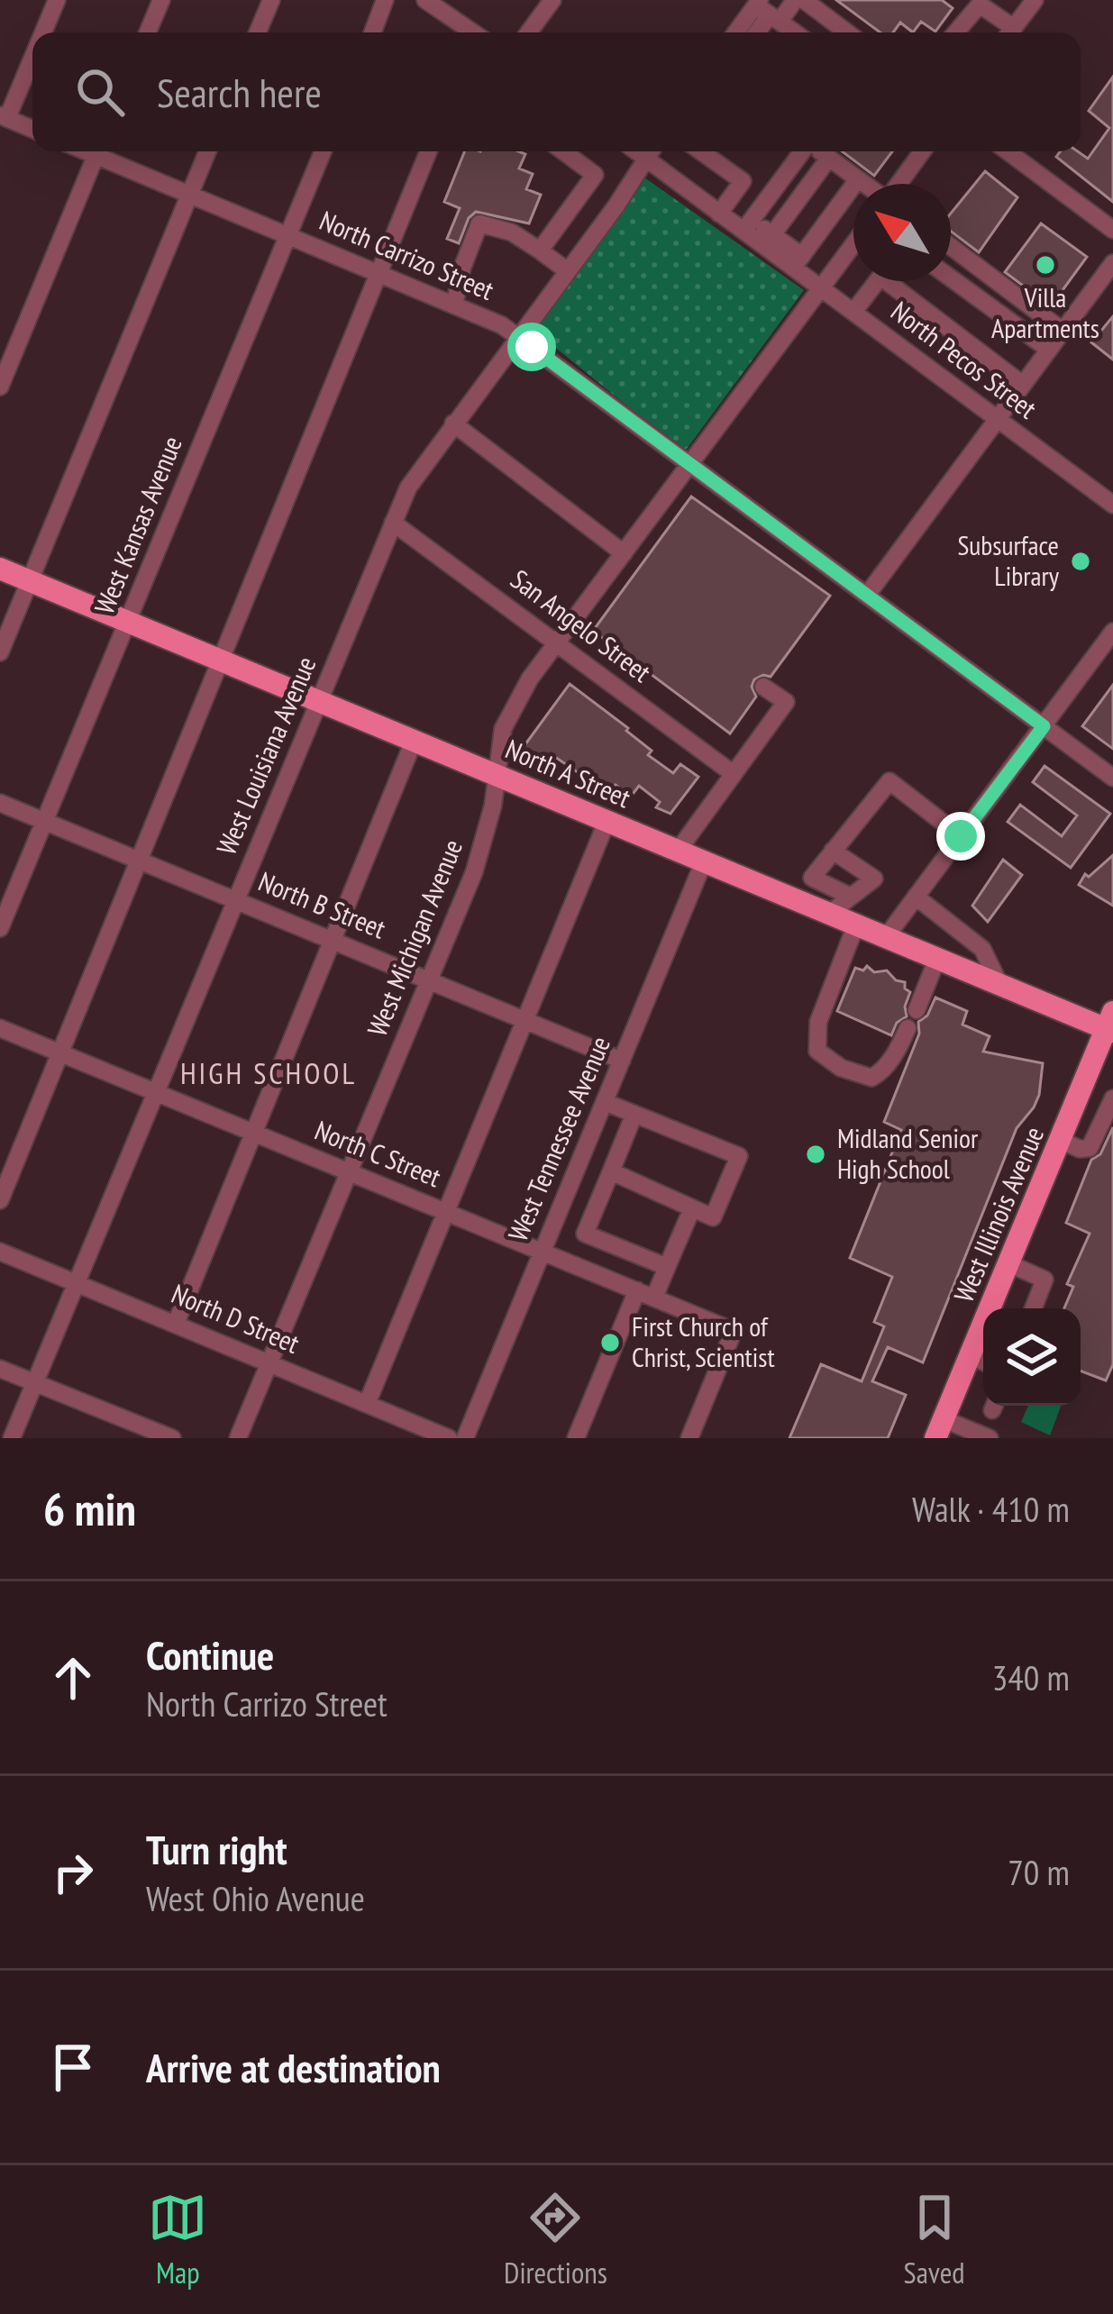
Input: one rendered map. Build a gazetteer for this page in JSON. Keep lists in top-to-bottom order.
{
  "streets": {
    "main road": ["North A Street", "West Illinois Avenue"],
    "street": [
      "North Carrizo Street",
      "North Pecos Street",
      "West Kansas Avenue",
      "San Angelo Street",
      "West Louisiana Avenue",
      "North B Street",
      "West Michigan Avenue",
      "West Tennessee Avenue",
      "North C Street",
      "North D Street"
    ]
  },
  "crossings": [
    ["North Carrizo Street", "West Kansas Avenue"],
    ["North Carrizo Street", "West Louisiana Avenue"],
    ["North Carrizo Street", "West Michigan Avenue"],
    ["North Pecos Street", "West Michigan Avenue"],
    ["West Kansas Avenue", "North A Street"],
    ["West Kansas Avenue", "North B Street"],
    ["San Angelo Street", "West Louisiana Avenue"],
    ["San Angelo Street", "West Michigan Avenue"],
    ["West Louisiana Avenue", "North A Street"],
    ["West Louisiana Avenue", "North B Street"],
    ["West Louisiana Avenue", "North C Street"],
    ["West Louisiana Avenue", "North D Street"],
    ["North A Street", "West Michigan Avenue"],
    ["North A Street", "West Tennessee Avenue"],
    ["North A Street", "West Illinois Avenue"],
    ["North B Street", "West Michigan Avenue"],
    ["North B Street", "West Tennessee Avenue"],
    ["West Michigan Avenue", "North C Street"],
    ["West Michigan Avenue", "North D Street"],
    ["West Tennessee Avenue", "North C Street"]
  ],
  "districts": ["HIGH SCHOOL"],
  "places": [
    "Villa Apartments",
    "Subsurface Library",
    "Midland Senior High School",
    "First Church of Christ, Scientist"
  ],
  "north": "top left",
  "page": {
    "search": "Search here",
    "heading": ["6 min", "Walk · 410 m"],
    "list": [
      ["Continue", "North Carrizo Street", "340 m"],
      ["Turn right", "West Ohio Avenue", "70 m"],
      "Arrive at destination"
    ],
    "nav": ["Map", "Directions", "Saved"]
  }
}
